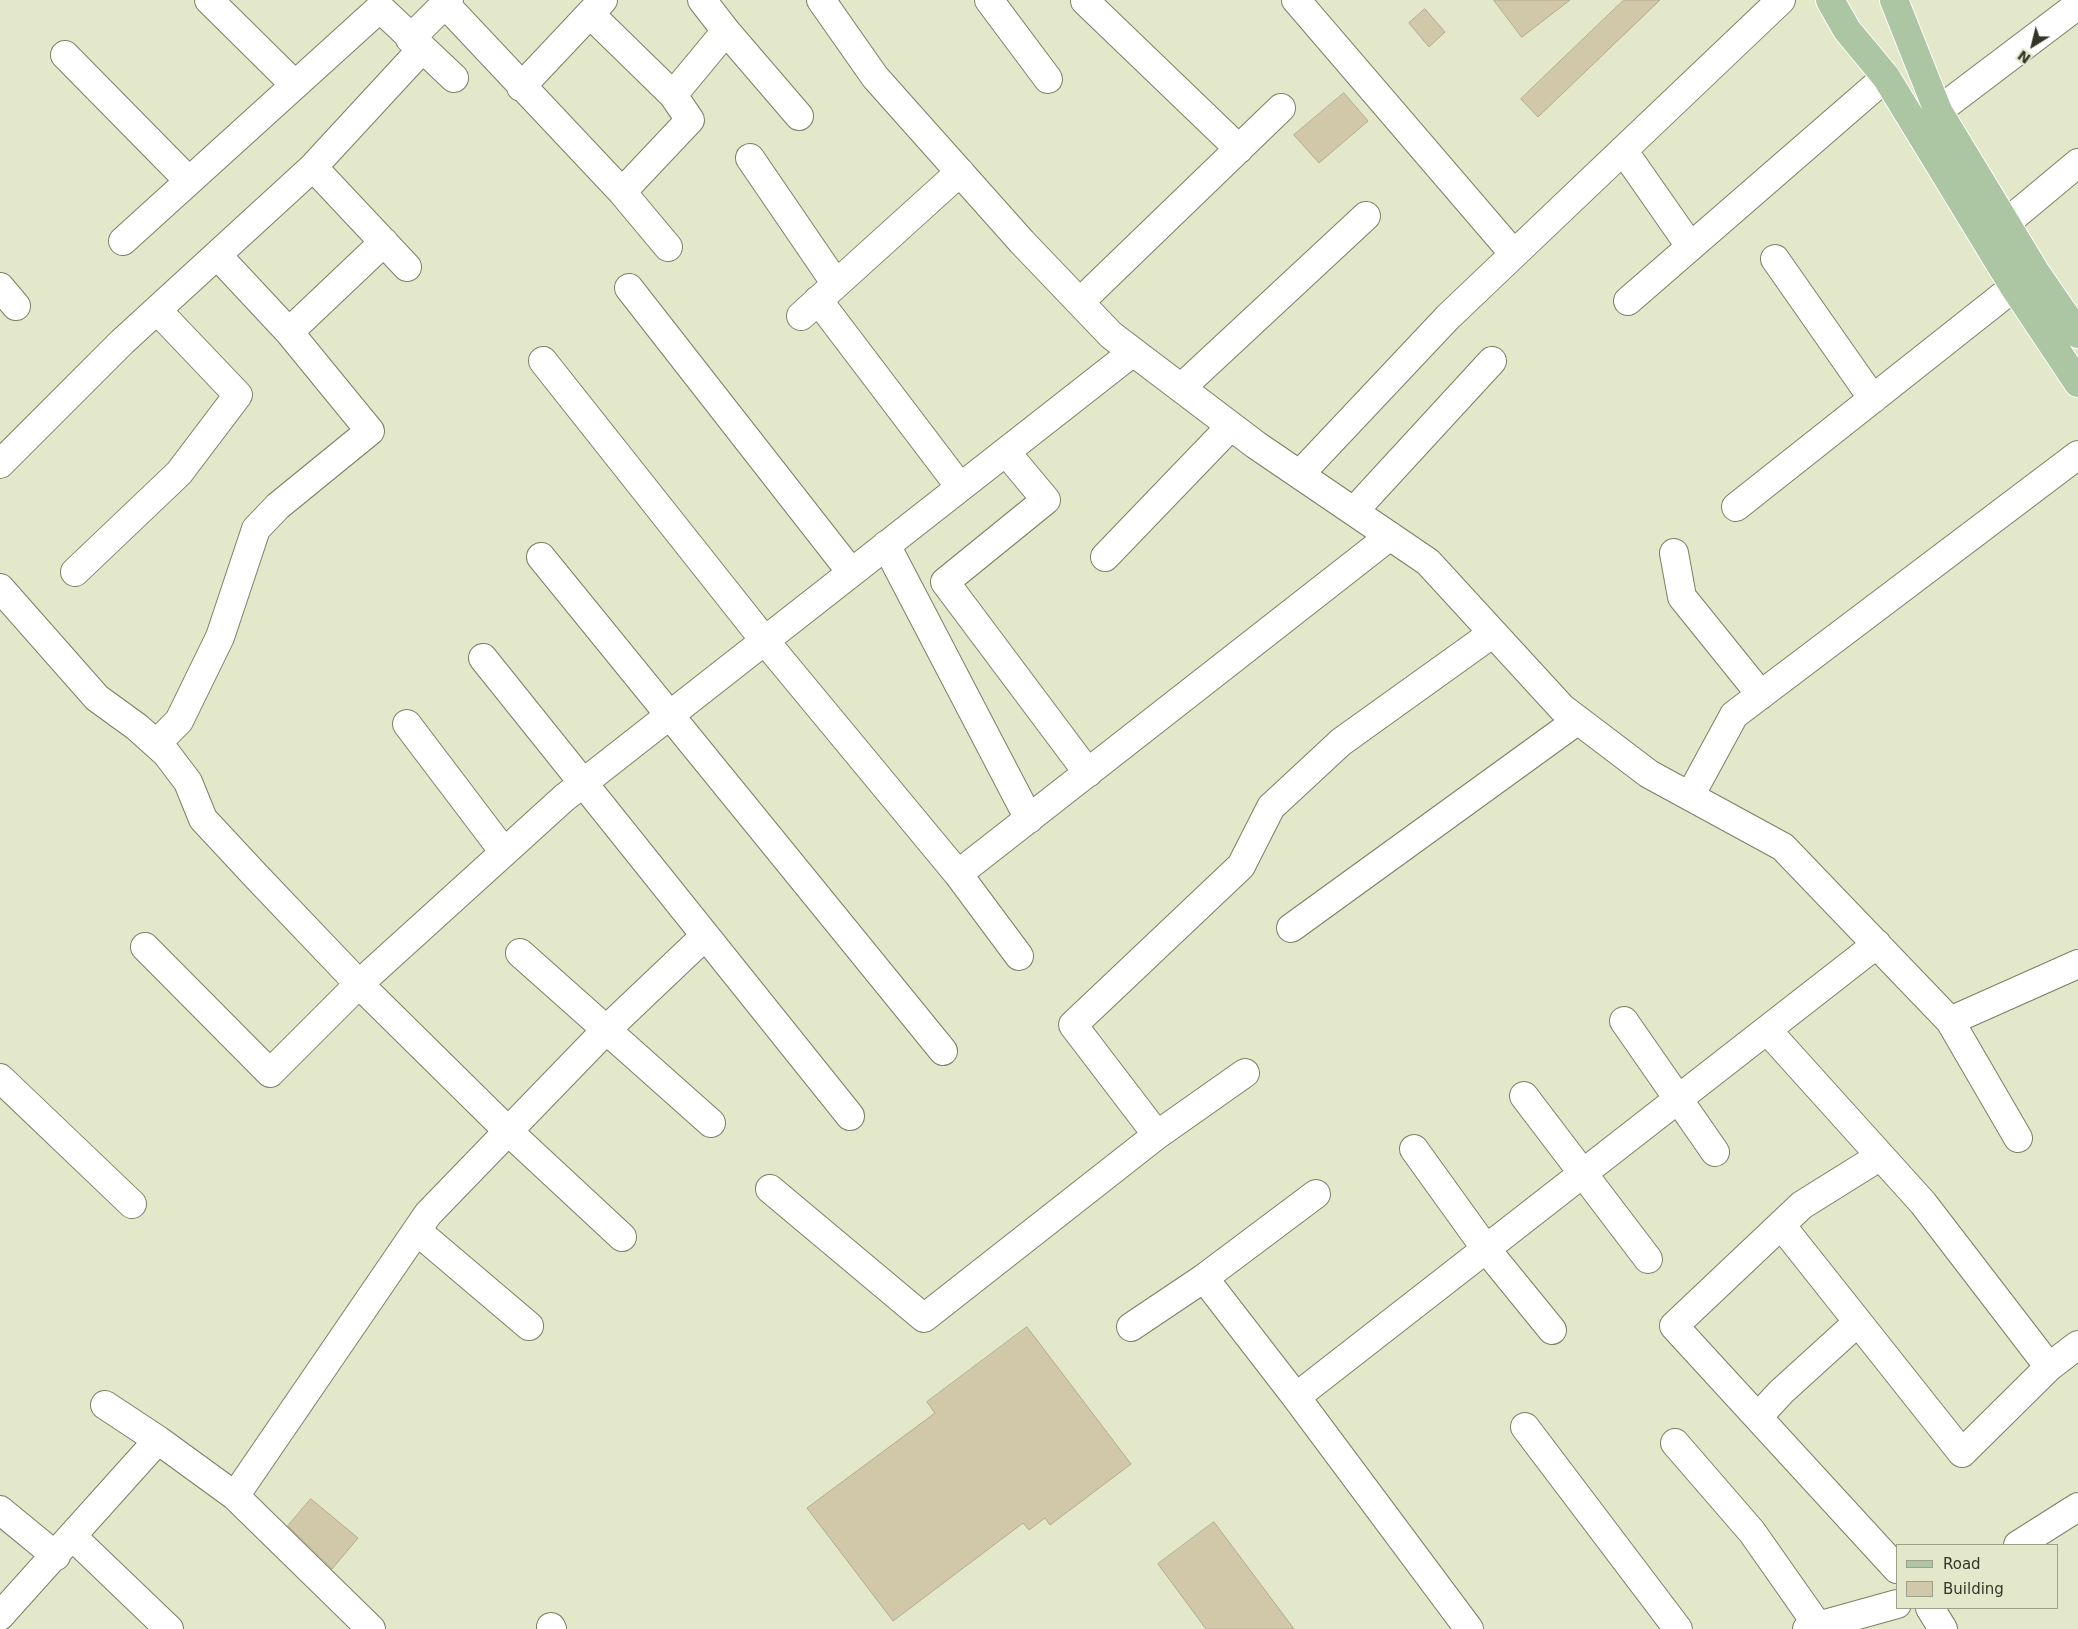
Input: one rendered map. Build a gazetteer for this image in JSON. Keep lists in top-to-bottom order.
{
  "legend": ["Road", "Building"],
  "north": "bottom left"
}
